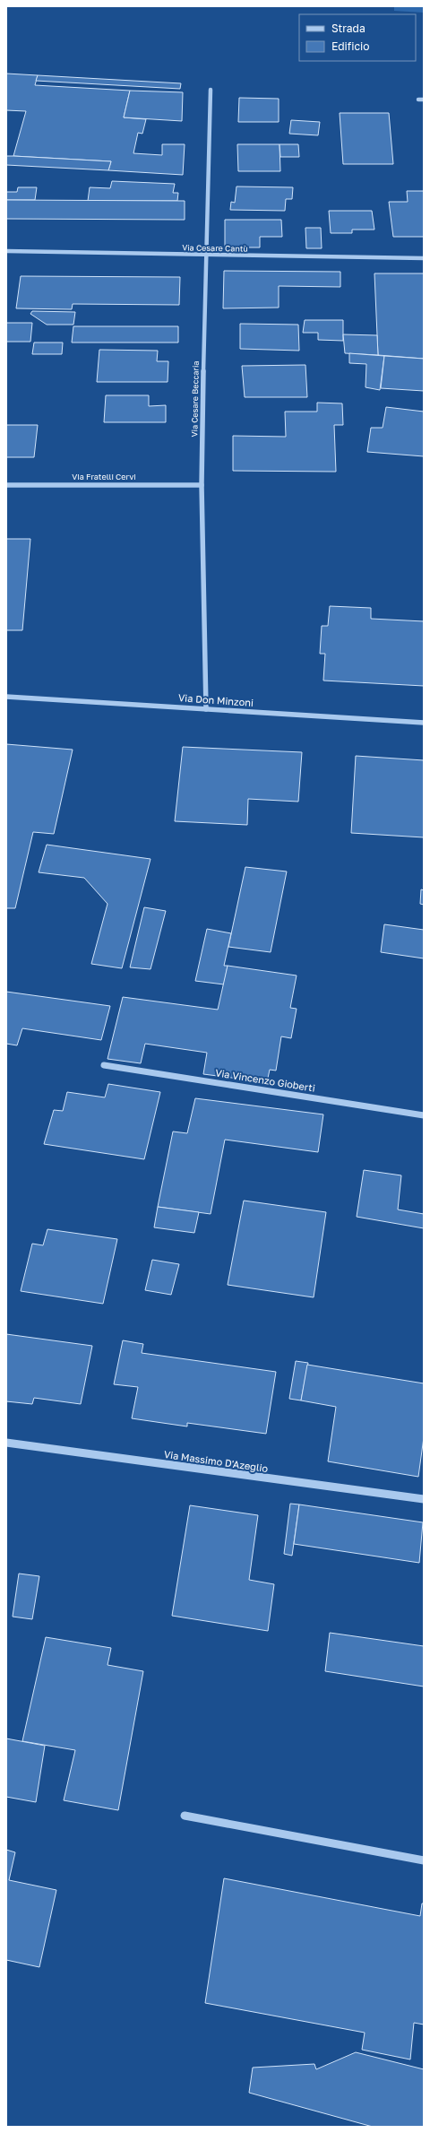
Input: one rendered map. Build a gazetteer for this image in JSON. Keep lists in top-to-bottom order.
{
  "streets": {
    "street": [
      "Via Cesare Cantù",
      "Via Cesare Beccaria",
      "Via Fratelli Cervi",
      "Via Don Minzoni",
      "Via Vincenzo Gioberti",
      "Via Massimo D'Azeglio"
    ]
  },
  "crossings": [
    ["Via Cesare Cantù", "Via Cesare Beccaria"],
    ["Via Cesare Beccaria", "Via Fratelli Cervi"],
    ["Via Cesare Beccaria", "Via Don Minzoni"]
  ],
  "legend": ["Strada", "Edificio"]
}
